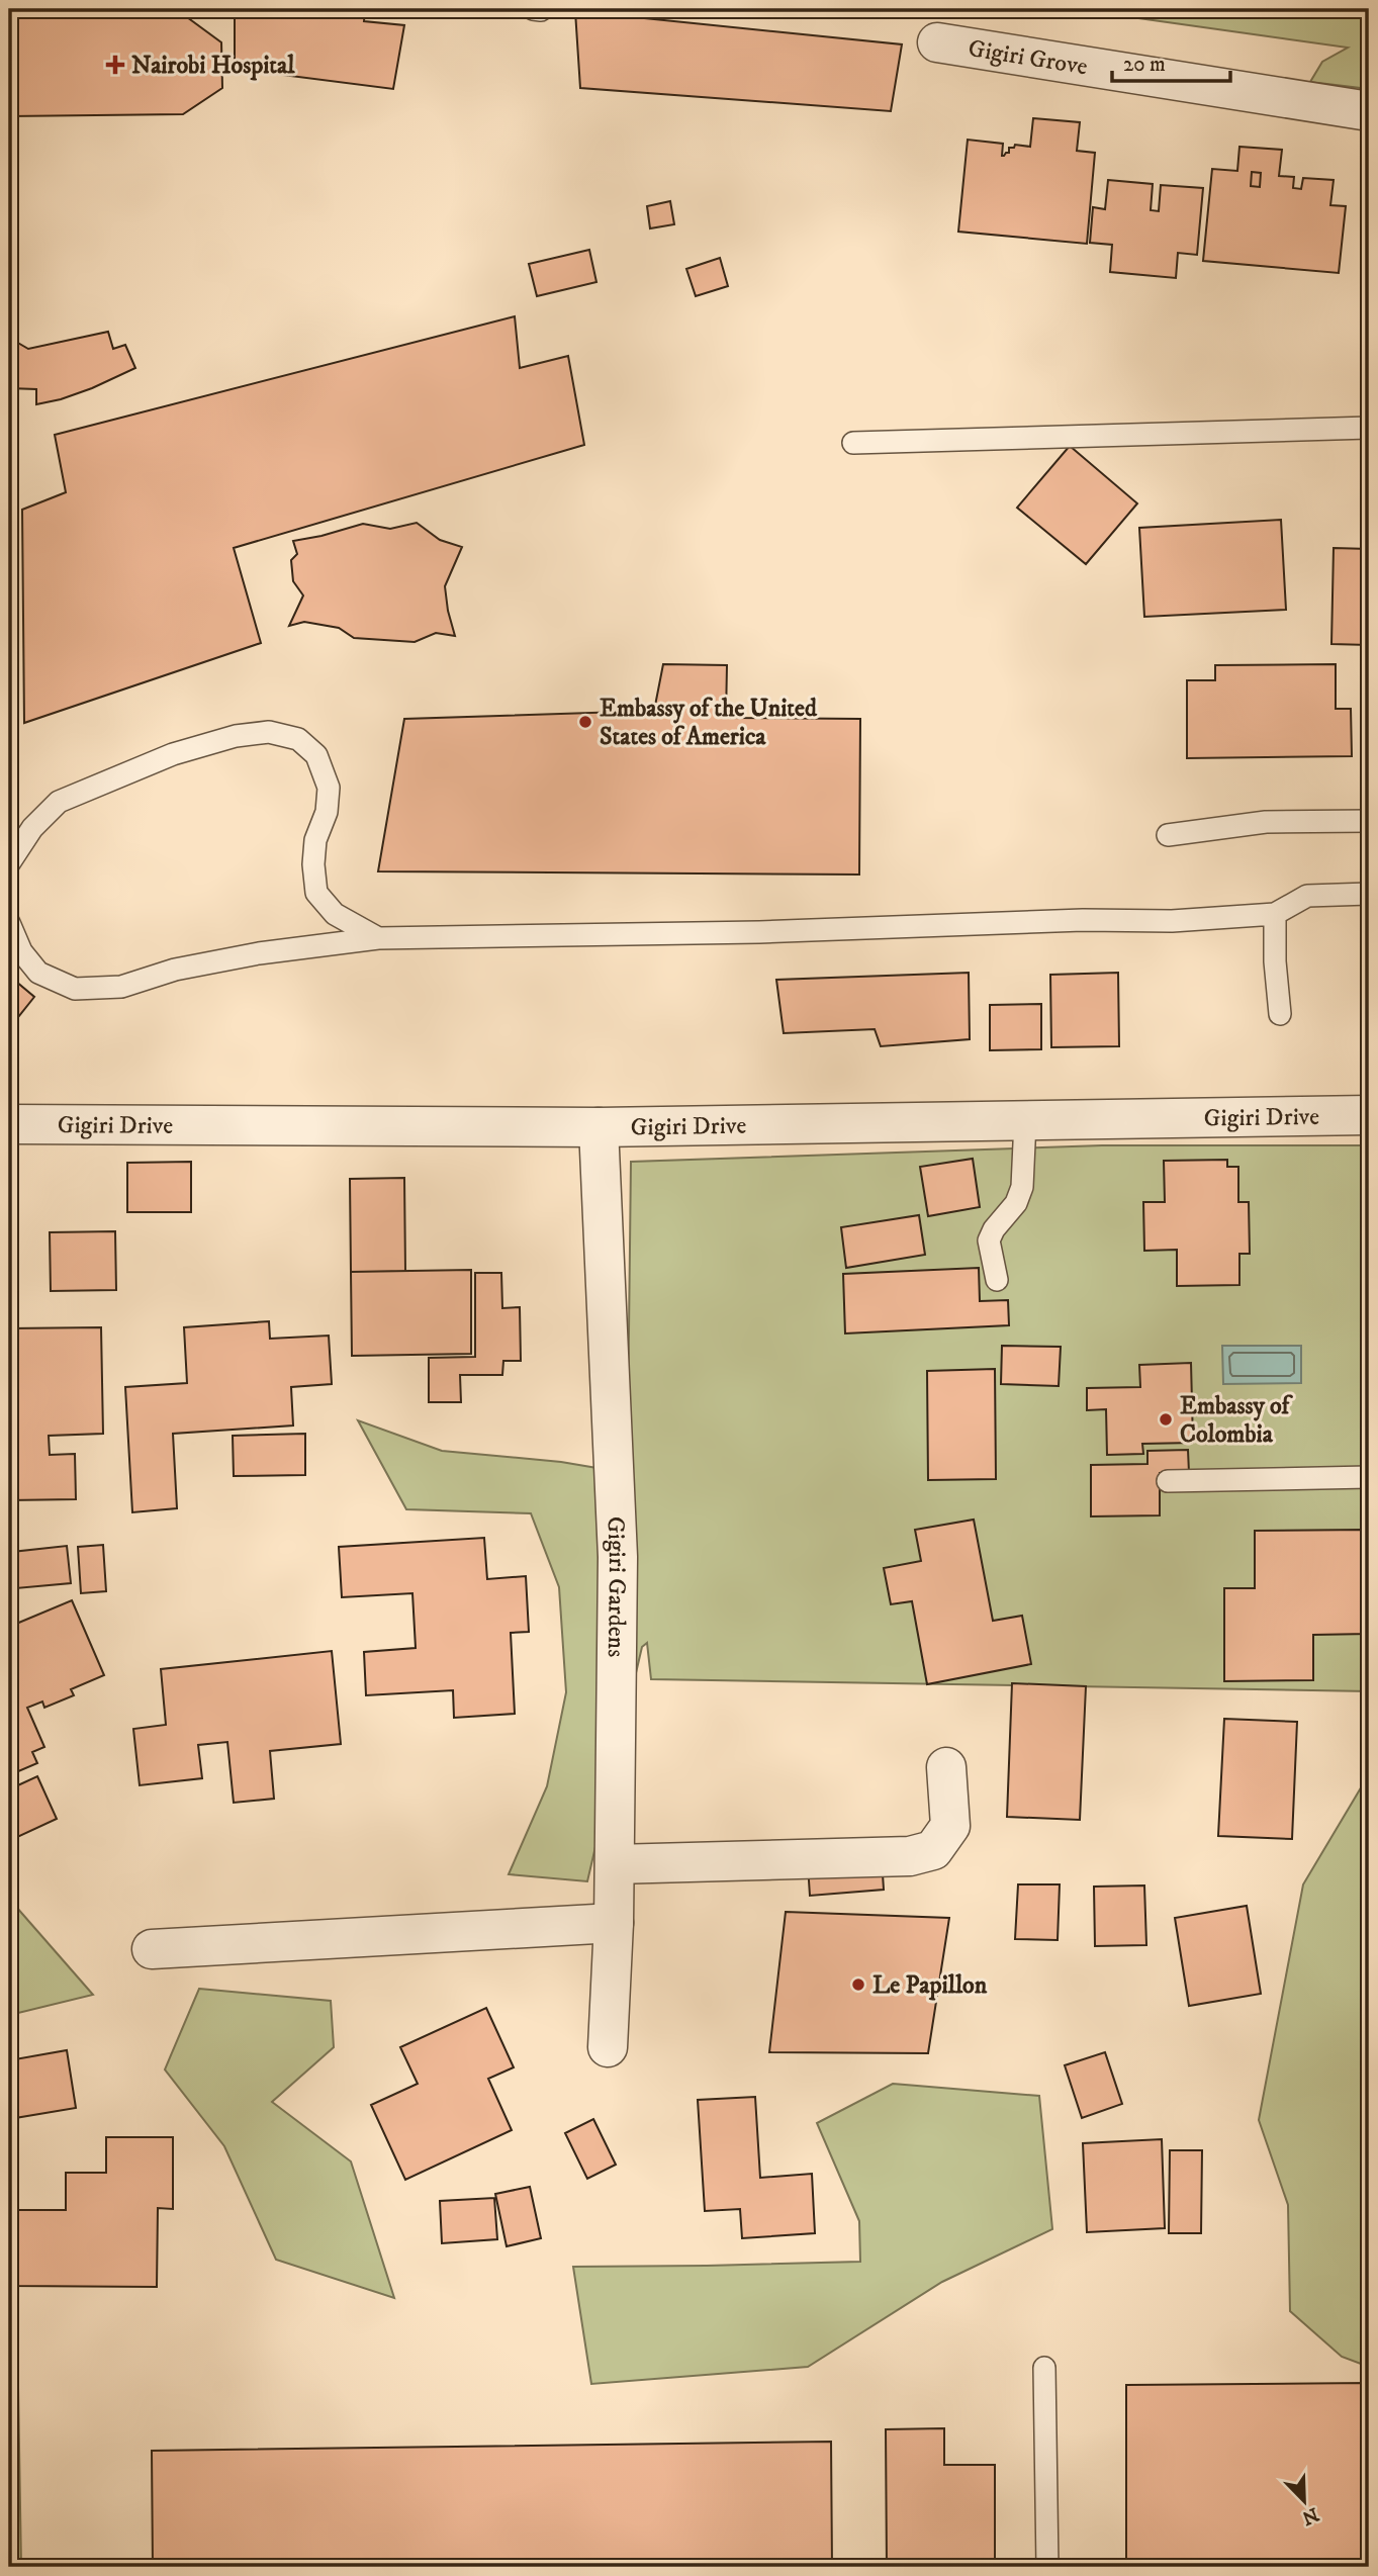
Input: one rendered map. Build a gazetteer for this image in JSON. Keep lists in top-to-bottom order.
{
  "streets": {
    "street": ["Gigiri Grove", "Gigiri Drive", "Gigiri Gardens"]
  },
  "crossings": [
    ["Gigiri Drive", "Gigiri Gardens"]
  ],
  "places": {
    "health": ["Nairobi Hospital"],
    "other": ["Embassy of the United States of America", "Embassy of Colombia", "Le Papillon"]
  },
  "scale_bar": "20 m",
  "north": "bottom right"
}
